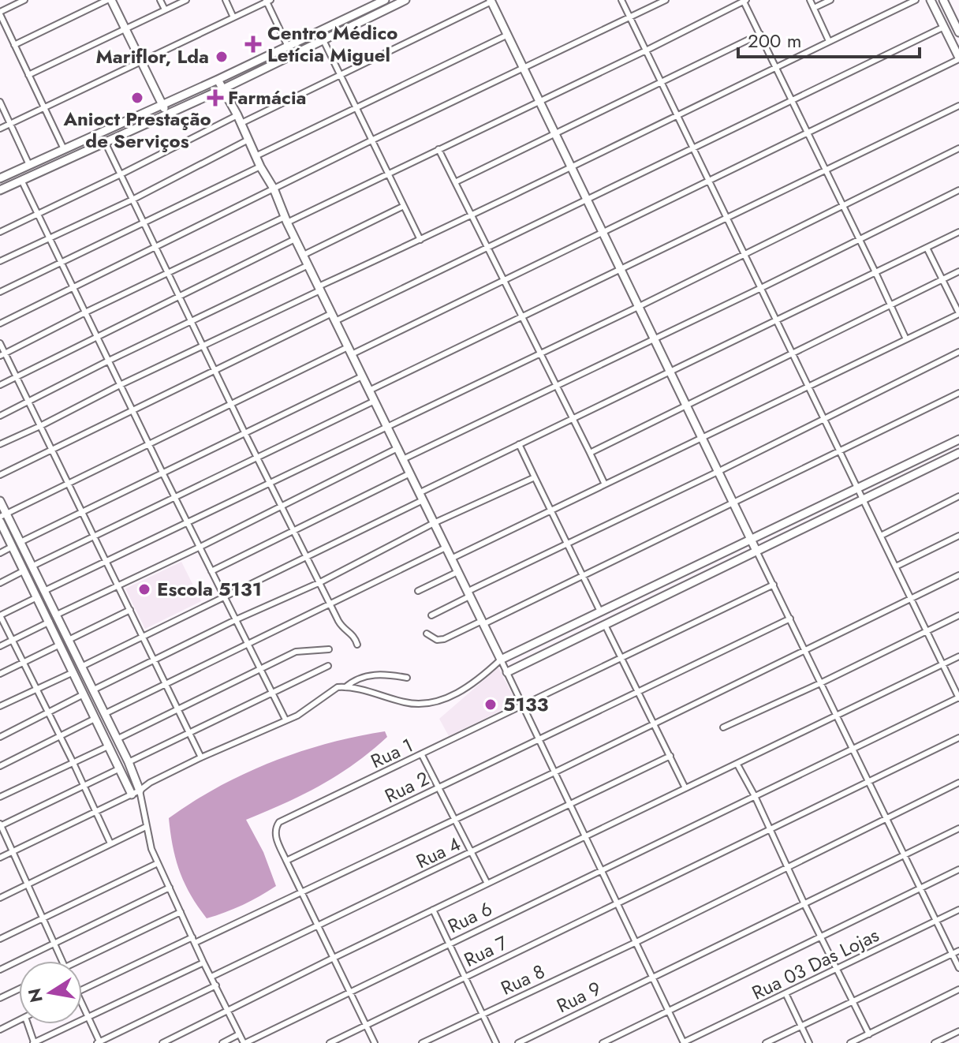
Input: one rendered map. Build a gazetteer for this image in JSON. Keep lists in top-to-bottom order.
{
  "streets": {
    "street": [
      "Rua 1",
      "Rua 2",
      "Rua 4",
      "Rua 6",
      "Rua 7",
      "Rua 03 Das Lojas",
      "Rua 8",
      "Rua 9"
    ]
  },
  "crossings": [
    ["Rua 1", "Rua 2"]
  ],
  "places": {
    "health": ["Centro Médico Letícia Miguel", "Farmácia"],
    "other": [
      "Mariflor, Lda",
      "Anioct Prestação de Serviços",
      "Escola 5131",
      "5133"
    ]
  },
  "scale_bar": "200 m",
  "north": "left"
}
